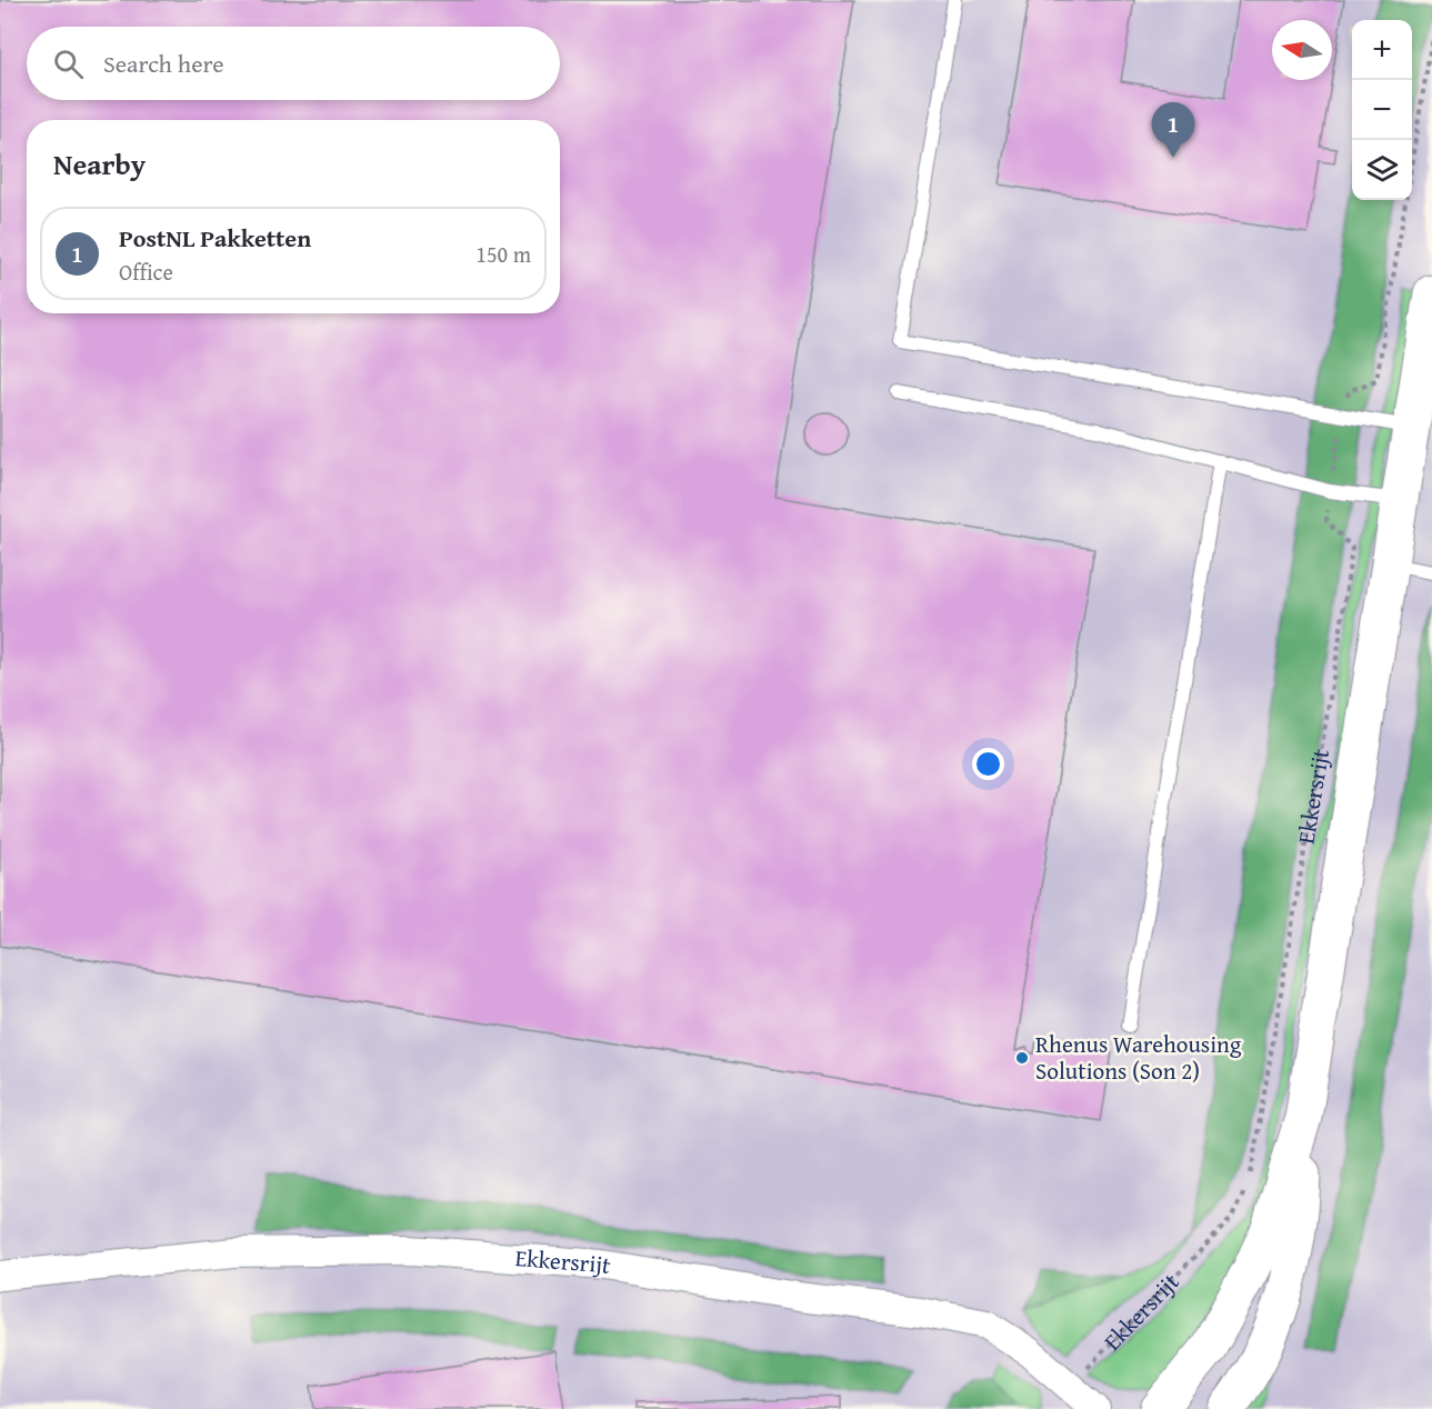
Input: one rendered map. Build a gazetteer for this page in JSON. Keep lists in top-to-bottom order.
{
  "streets": {
    "main road": ["Ekkersrijt"]
  },
  "places": ["Rhenus Warehousing Solutions (Son 2)"],
  "north": "left",
  "page": {
    "map_buttons": ["+", "−"],
    "search": "Search here",
    "pins": "1",
    "heading": "Nearby",
    "list": [
      {
        "mark": "1",
        "name": "PostNL Pakketten",
        "note": "Office",
        "value": "150 m"
      }
    ]
  }
}
